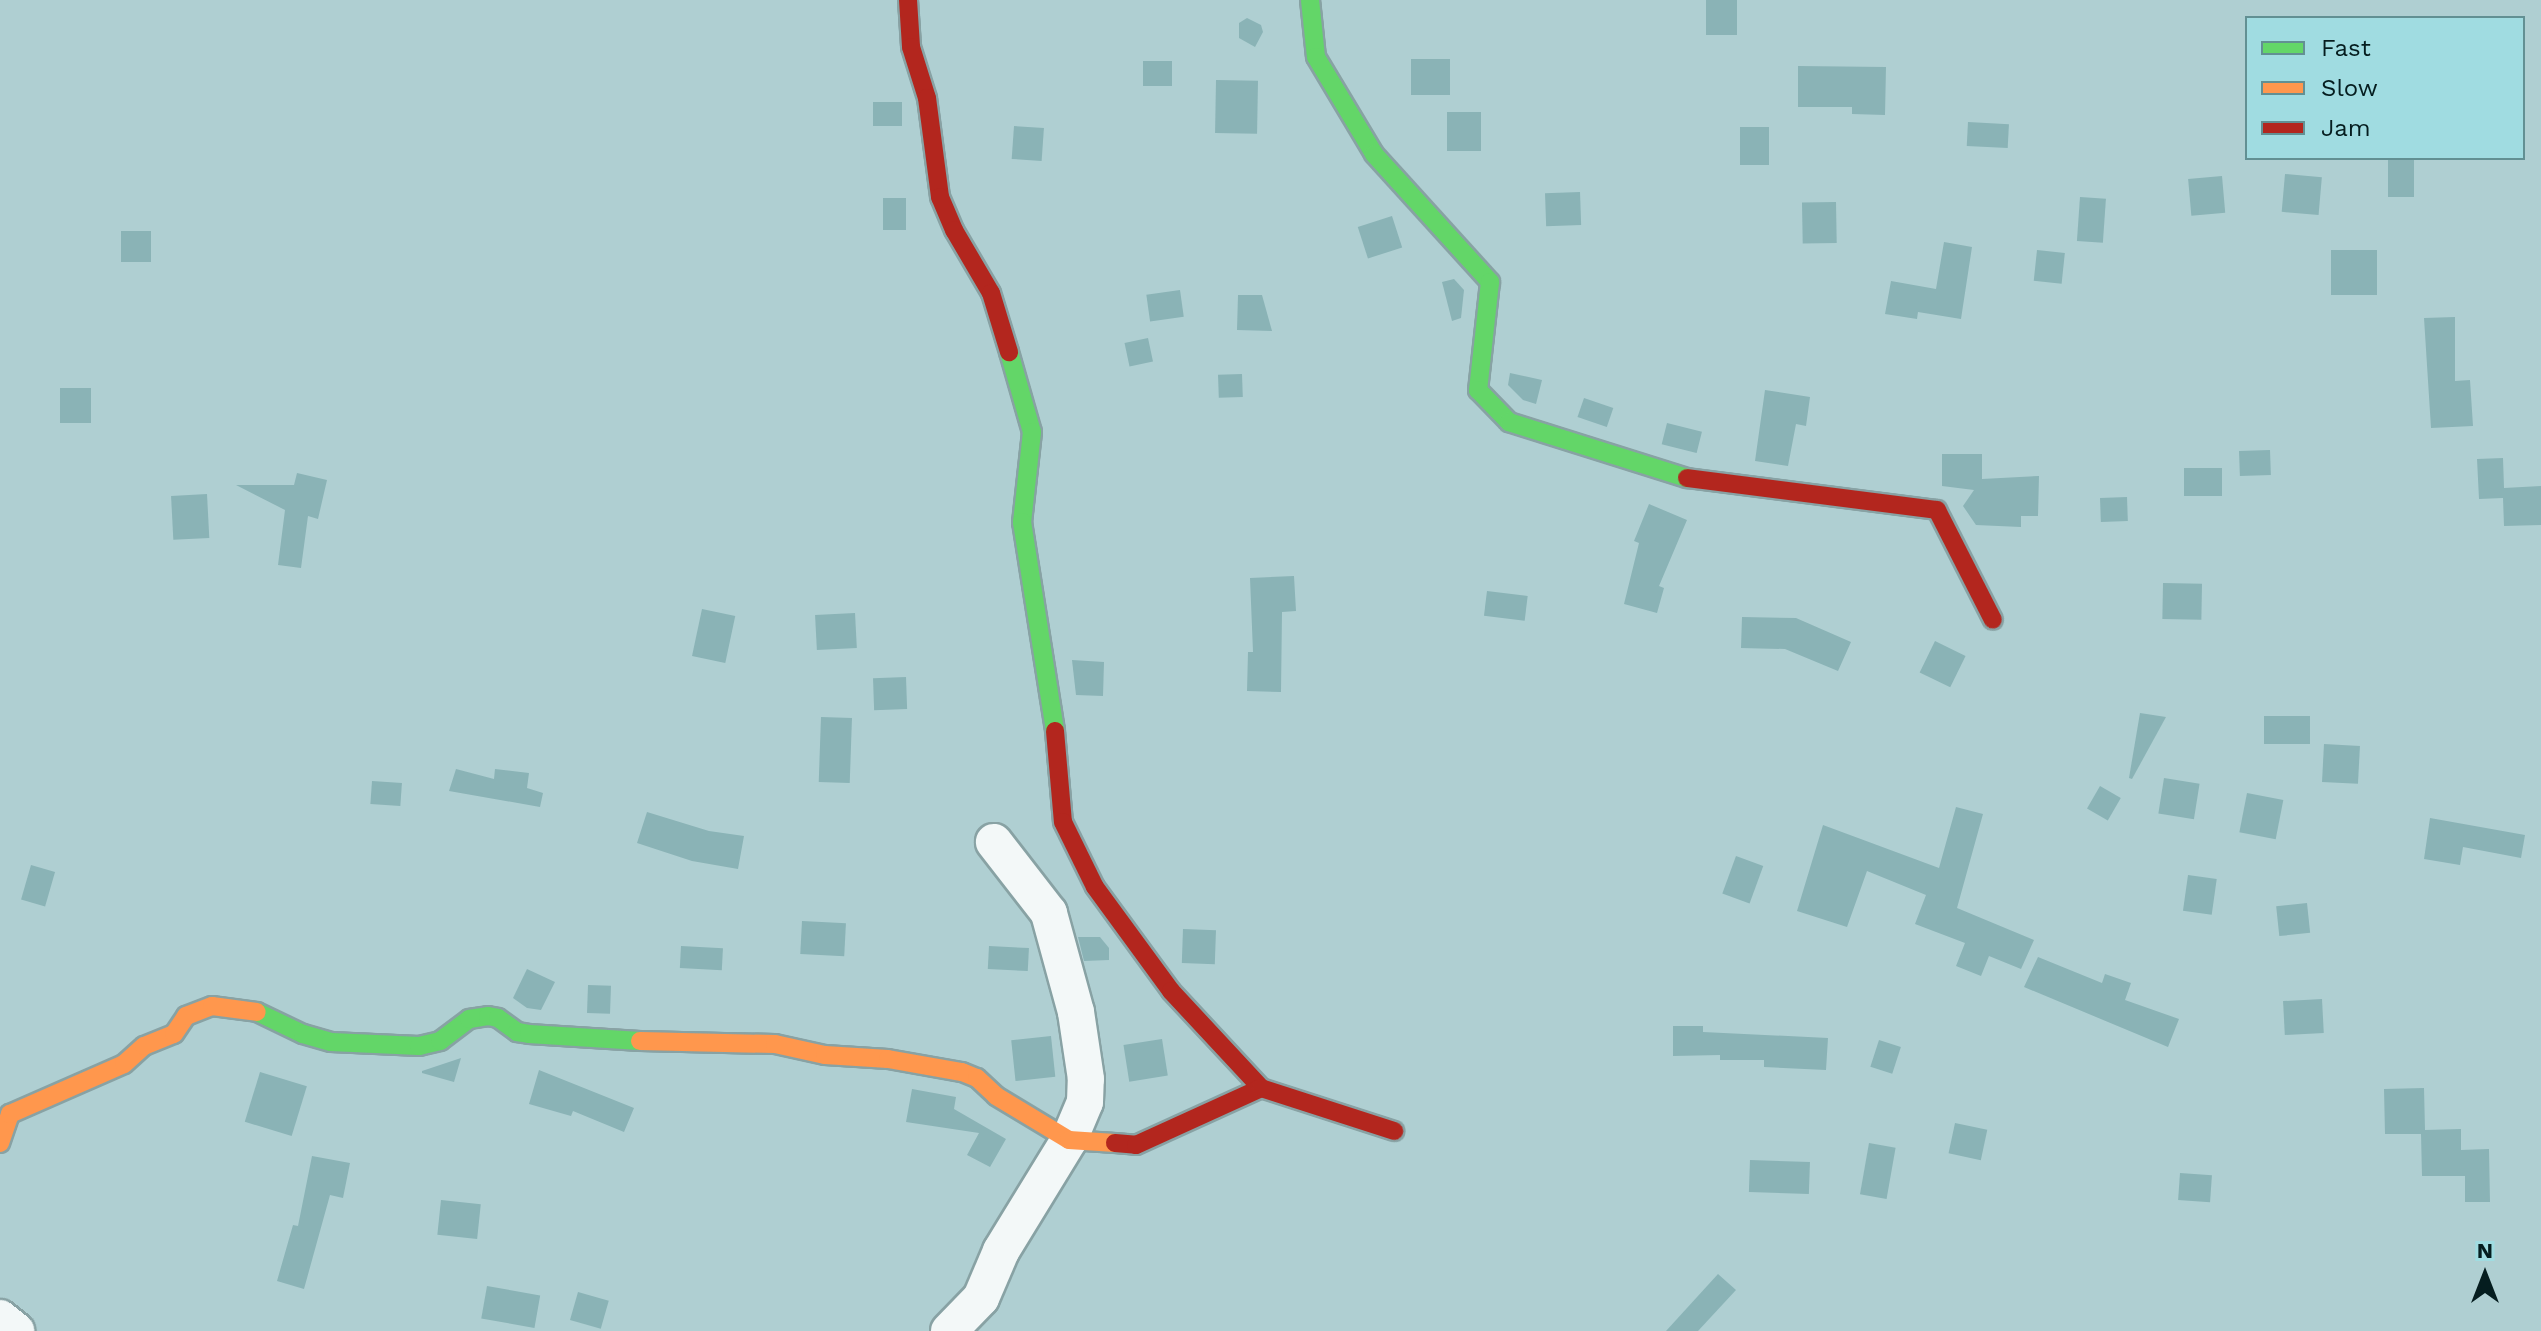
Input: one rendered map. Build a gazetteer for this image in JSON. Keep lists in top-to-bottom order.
{
  "legend": ["Fast", "Slow", "Jam"],
  "north": "top"
}
